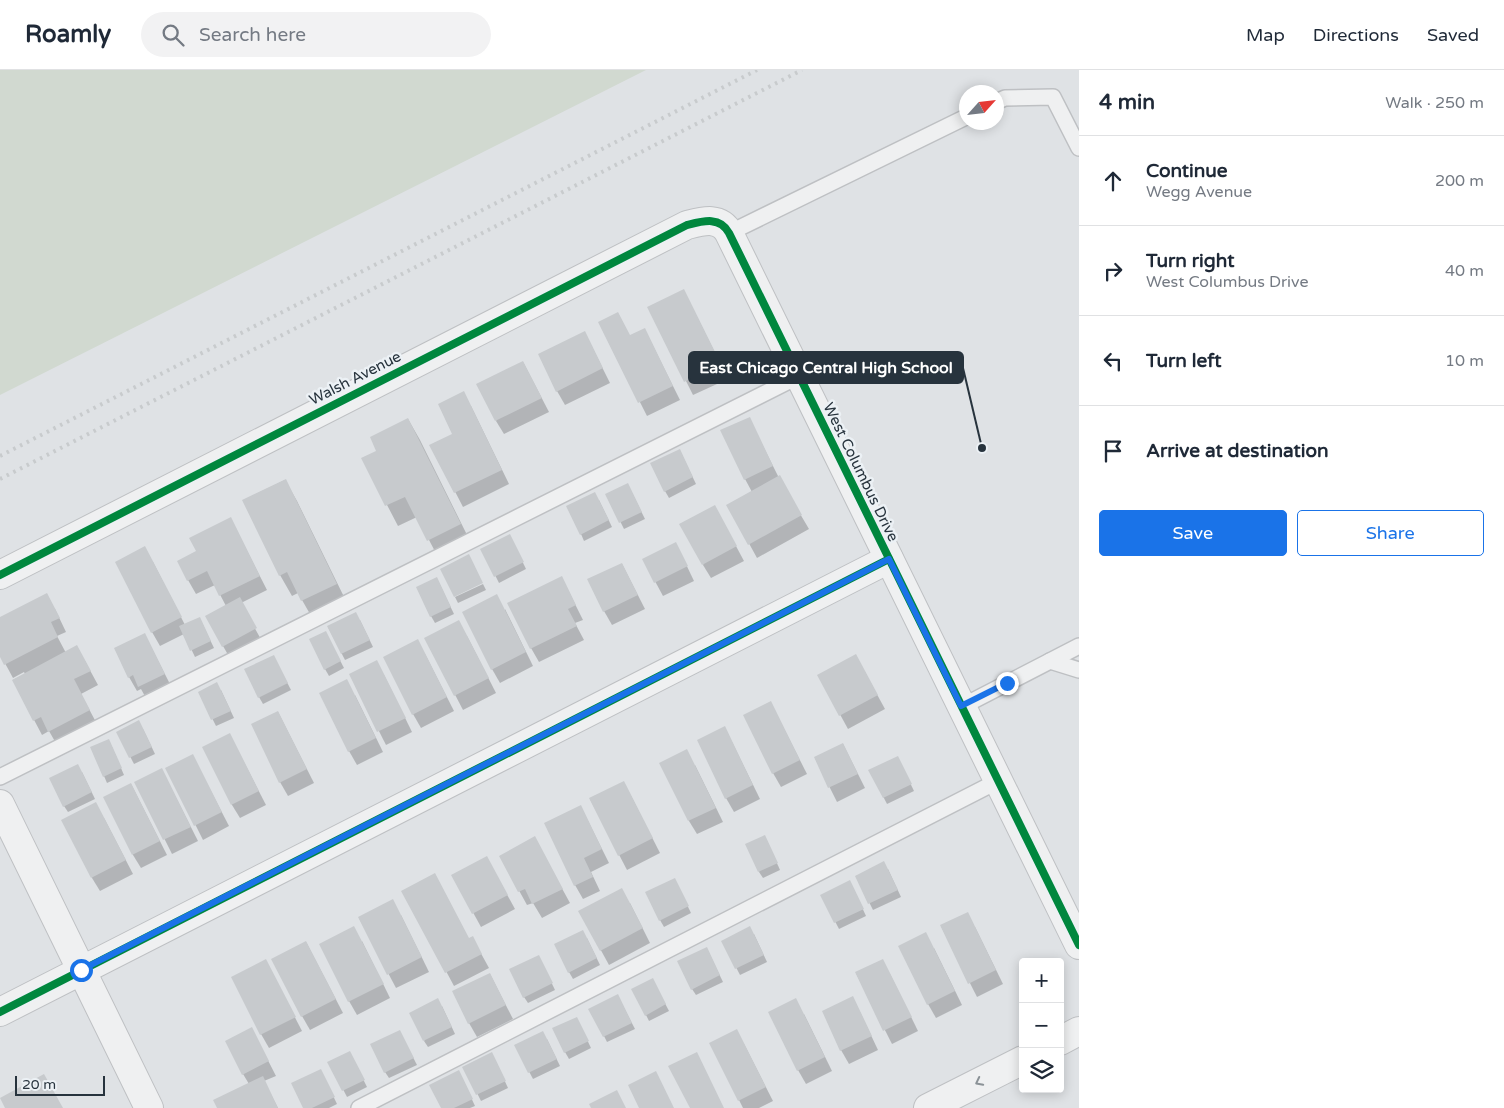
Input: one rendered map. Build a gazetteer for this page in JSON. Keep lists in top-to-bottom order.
{
  "streets": {
    "street": ["Walsh Avenue", "West Columbus Drive"]
  },
  "crossings": [
    ["Walsh Avenue", "West Columbus Drive"]
  ],
  "places": ["East Chicago Central High School"],
  "scale_bar": "20 m",
  "north": "top right",
  "page": {
    "header": "Roamly",
    "search": "Search here",
    "nav": ["Map", "Directions", "Saved"],
    "heading": ["4 min", "Walk · 250 m"],
    "list": [
      ["Continue", "Wegg Avenue", "200 m"],
      ["Turn right", "West Columbus Drive", "40 m"],
      ["Turn left", "10 m"],
      "Arrive at destination"
    ],
    "buttons": ["Save", "Share"],
    "map_buttons": ["+", "−"],
    "scale": "20 m"
  }
}
